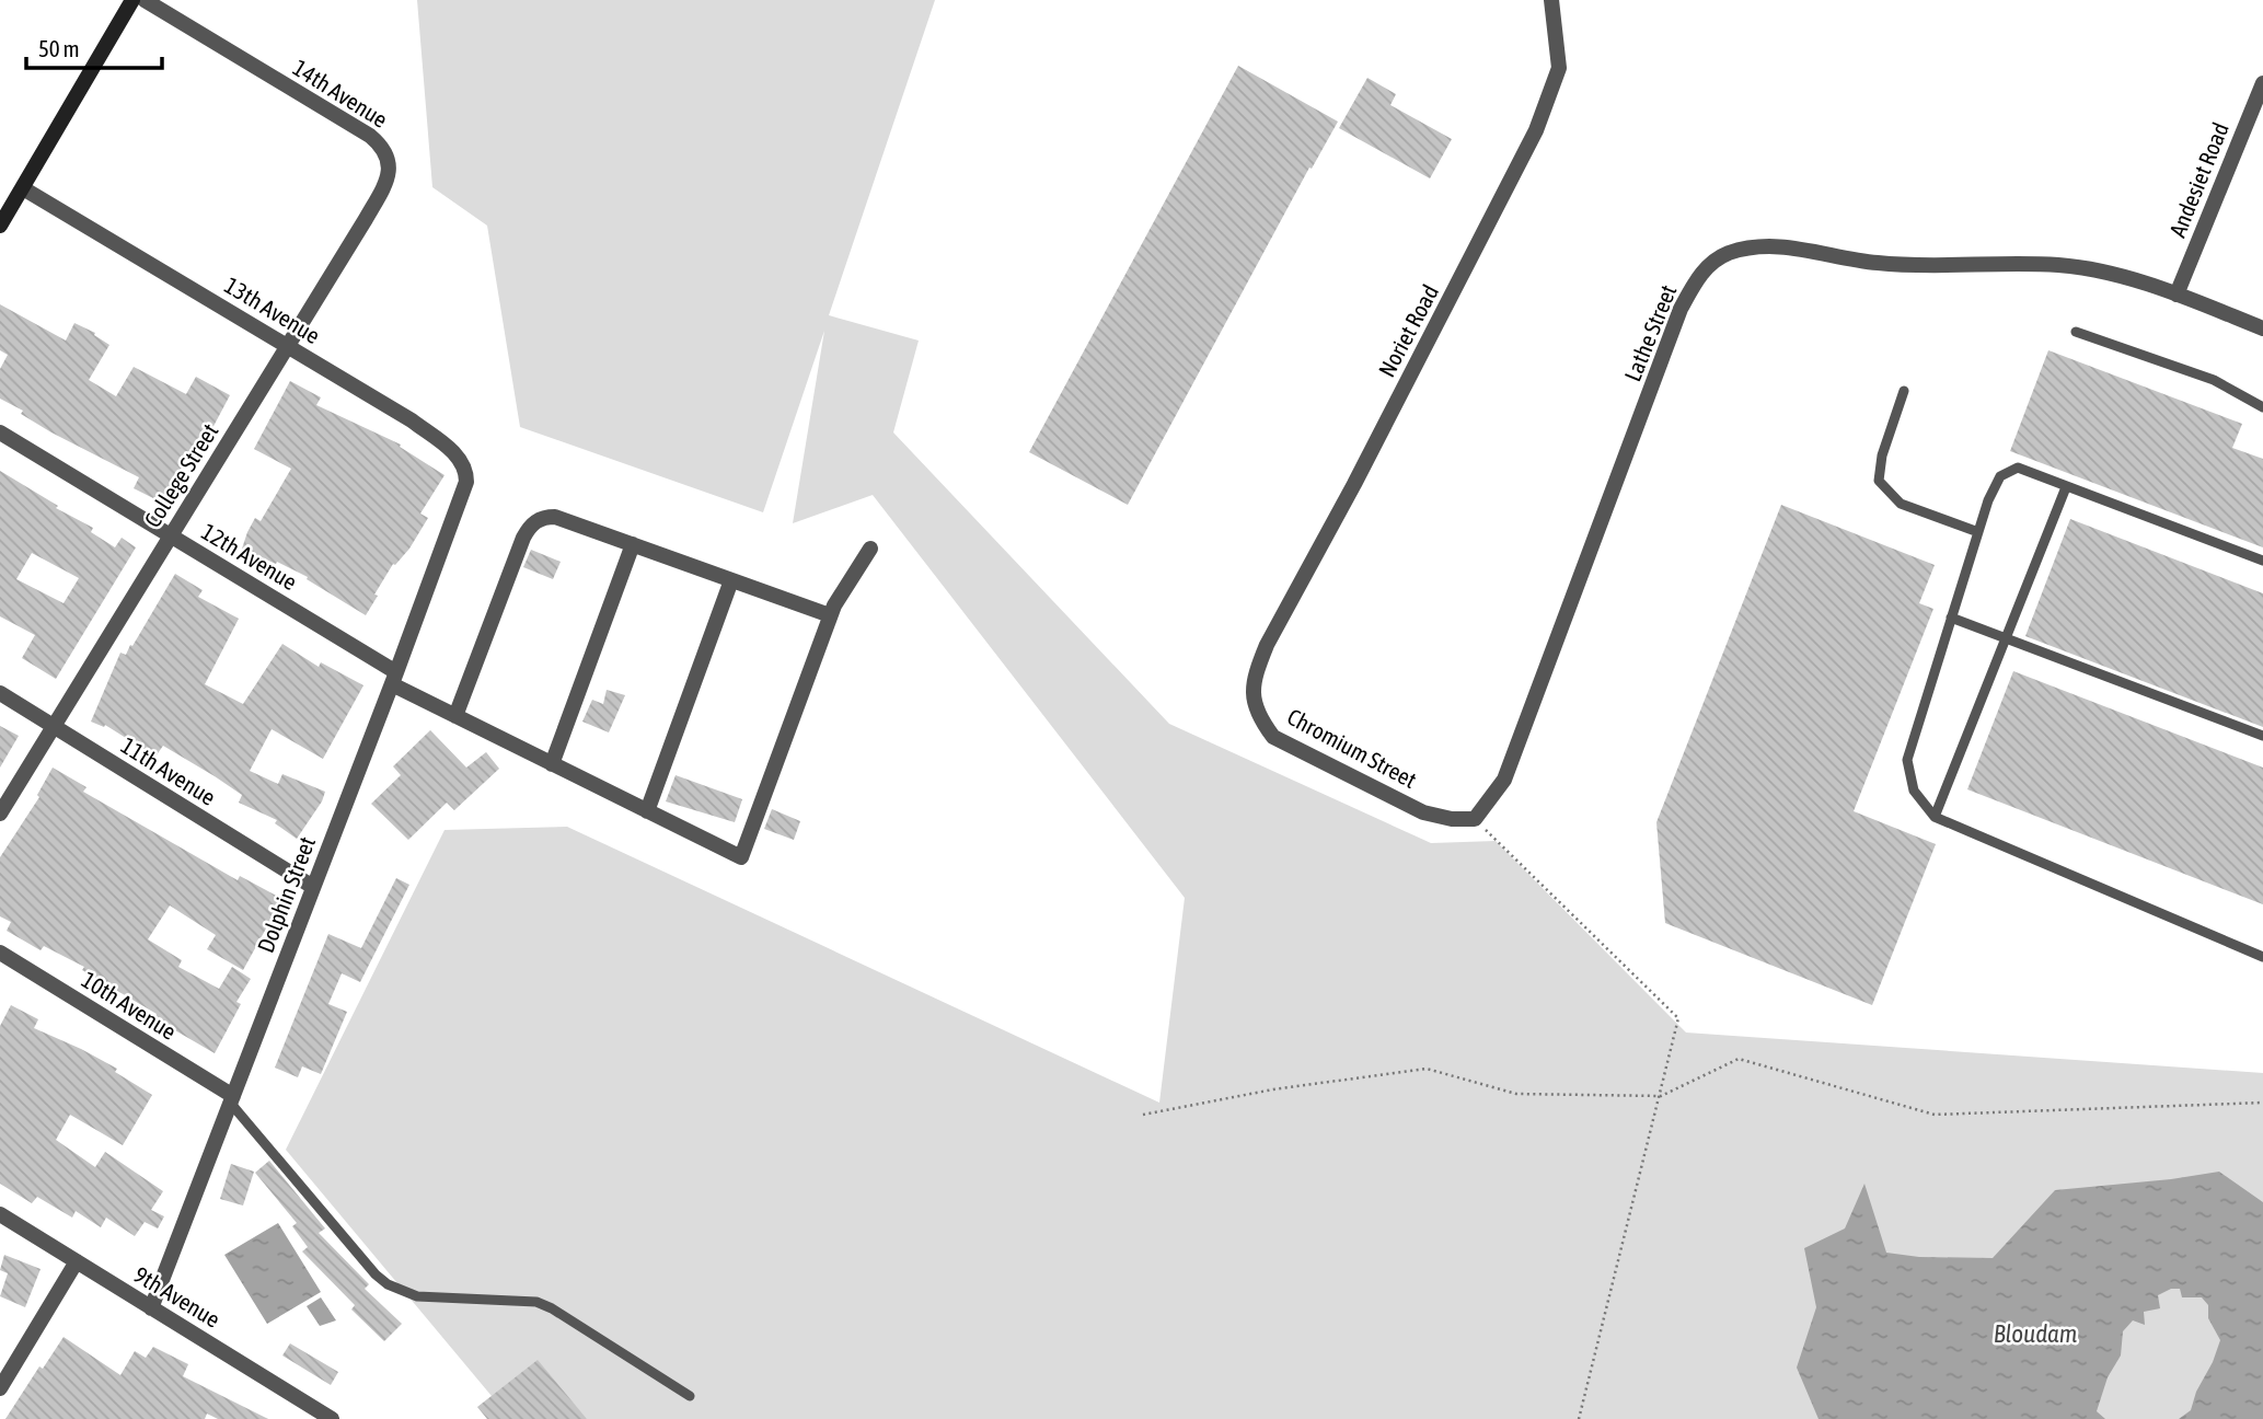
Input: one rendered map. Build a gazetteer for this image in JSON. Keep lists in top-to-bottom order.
{
  "streets": {
    "street": [
      "14th Avenue",
      "Andesiet Road",
      "13th Avenue",
      "Noriet Road",
      "Lathe Street",
      "College Street",
      "12th Avenue",
      "Chromium Street",
      "11th Avenue",
      "Dolphin Street",
      "10th Avenue",
      "9th Avenue"
    ]
  },
  "crossings": [
    ["14th Avenue", "College Street"],
    ["Andesiet Road", "Lathe Street"],
    ["13th Avenue", "College Street"],
    ["13th Avenue", "Dolphin Street"],
    ["Noriet Road", "Chromium Street"],
    ["Lathe Street", "Chromium Street"],
    ["College Street", "12th Avenue"],
    ["College Street", "11th Avenue"],
    ["12th Avenue", "Dolphin Street"],
    ["11th Avenue", "Dolphin Street"],
    ["Dolphin Street", "10th Avenue"],
    ["Dolphin Street", "9th Avenue"]
  ],
  "water": ["Bloudam"],
  "scale_bar": "50 m"
}
